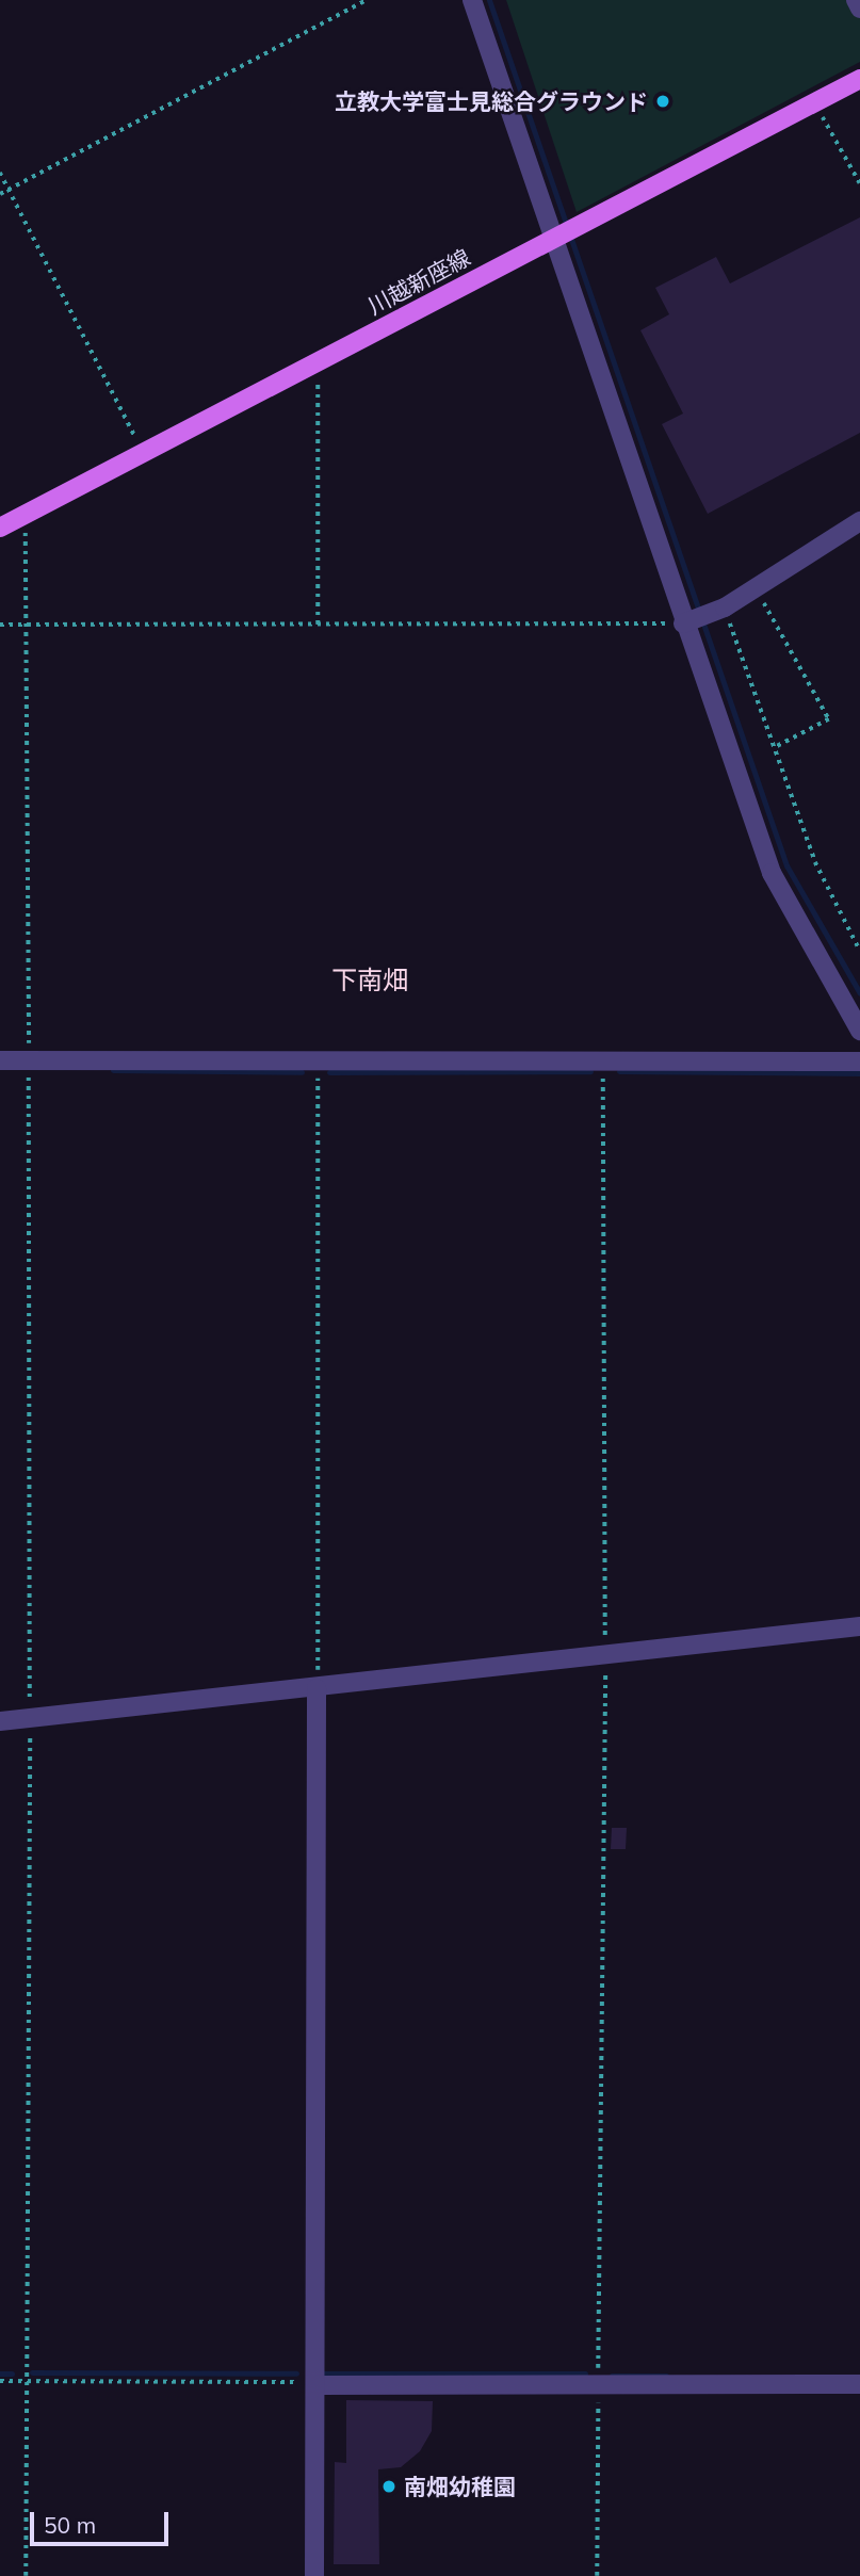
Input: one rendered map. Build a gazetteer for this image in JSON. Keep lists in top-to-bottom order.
{
  "streets": {
    "main road": ["川越新座線"]
  },
  "districts": ["下南畑"],
  "places": ["立教大学富士見総合グラウンド", "南畑幼稚園"],
  "scale_bar": "50 m"
}
